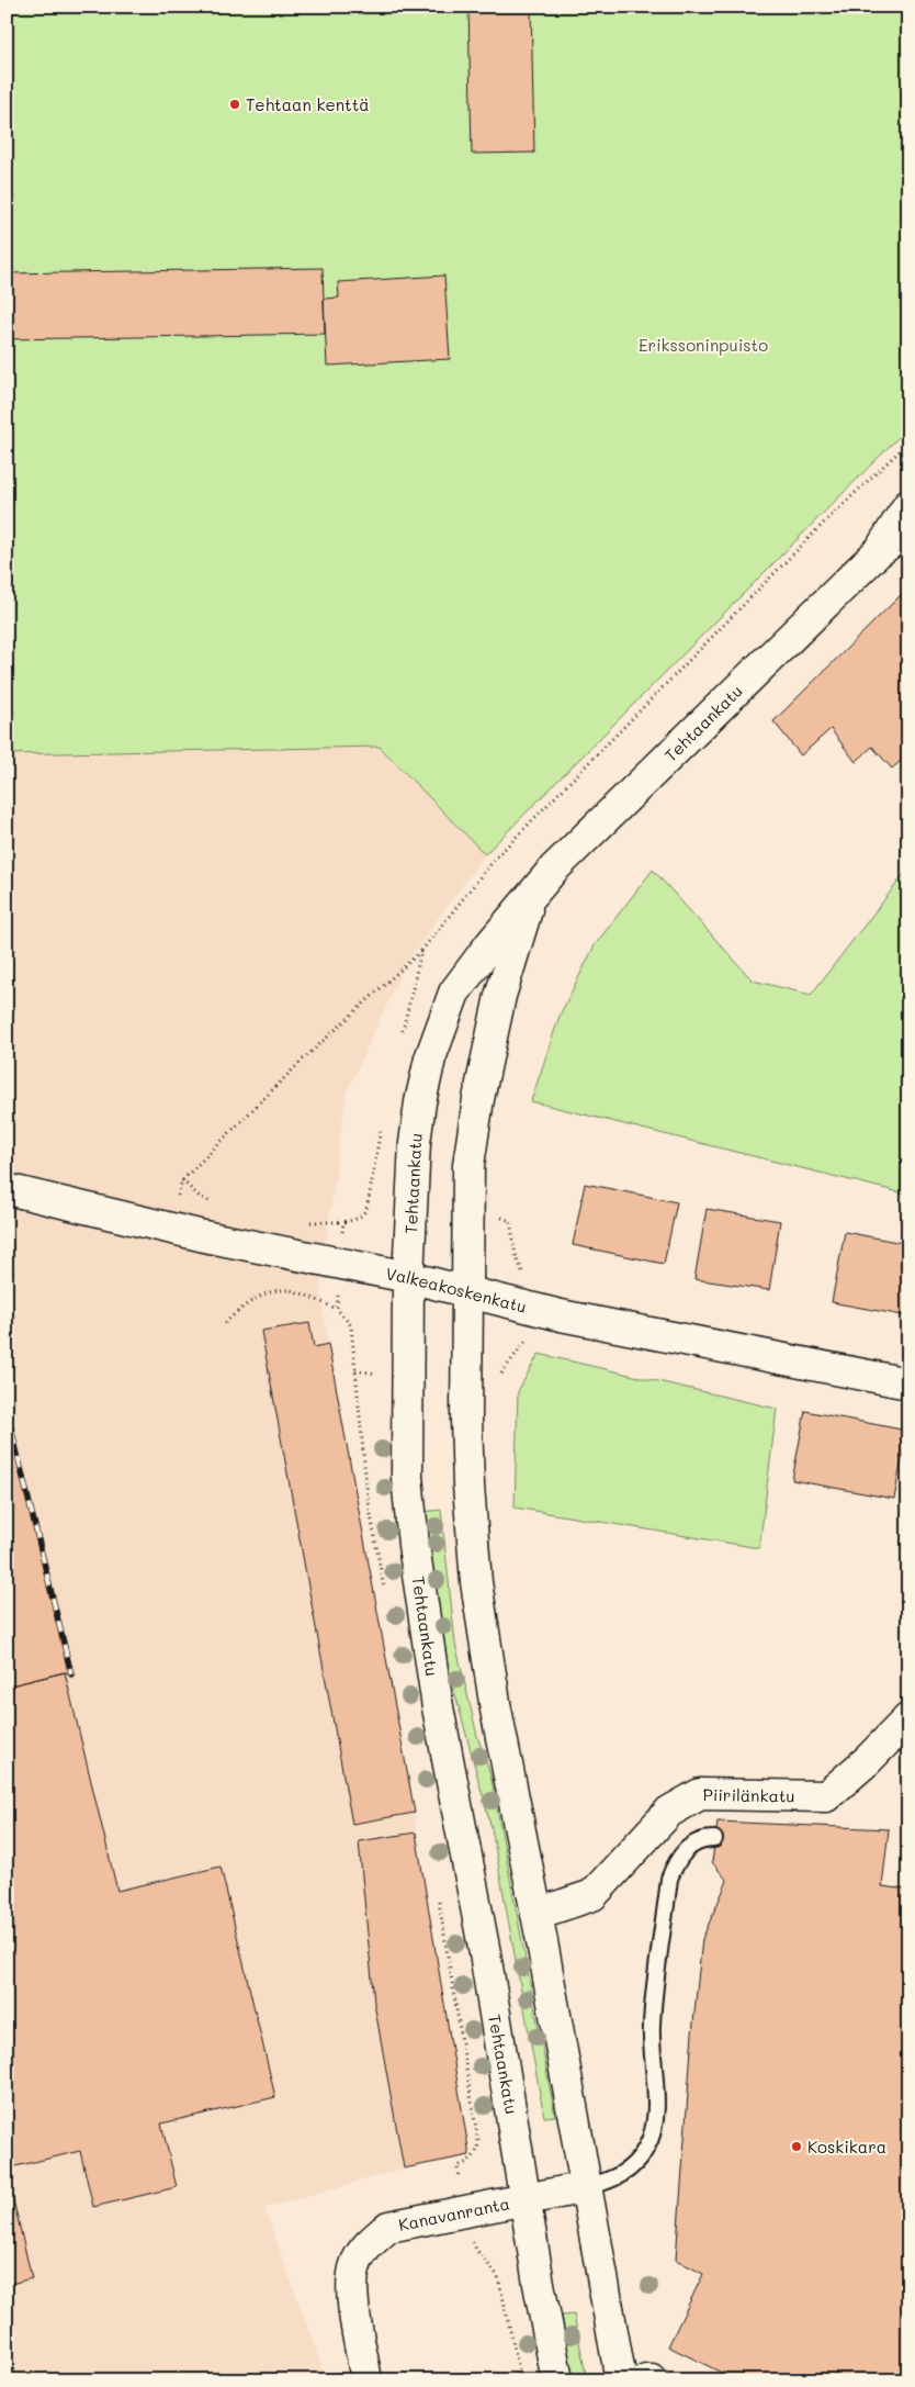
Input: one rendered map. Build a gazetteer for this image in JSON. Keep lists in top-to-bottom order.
{
  "streets": {
    "main road": [
      "Tehtaankatu",
      "Valkeakoskenkatu",
      "Piirilänkatu",
      "Kanavanranta"
    ]
  },
  "crossings": [
    ["Tehtaankatu", "Valkeakoskenkatu"],
    ["Tehtaankatu", "Piirilänkatu"],
    ["Tehtaankatu", "Kanavanranta"]
  ],
  "parks": ["Erikssoninpuisto"],
  "places": ["Tehtaan kenttä", "Koskikara"]
}
